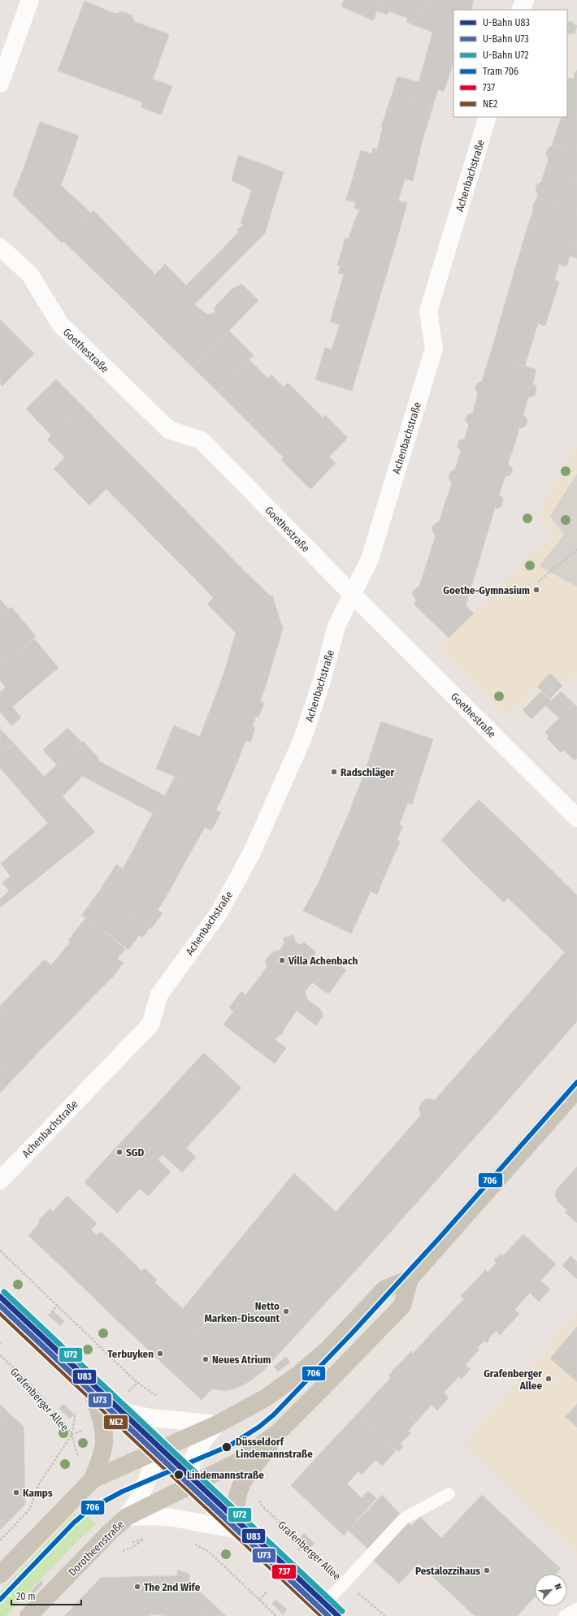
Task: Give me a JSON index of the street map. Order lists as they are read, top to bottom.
{
  "streets": {
    "main road": ["Dorotheenstraße"],
    "street": ["Achenbachstraße", "Goethestraße"],
    "path": ["Grafenberger Allee"]
  },
  "crossings": [
    ["Achenbachstraße", "Goethestraße"]
  ],
  "places": [
    "Goethe-Gymnasium",
    "Radschläger",
    "Villa Achenbach",
    "SGD",
    "Netto Marken-Discount",
    "Terbuyken",
    "Neues Atrium",
    "Grafenberger Allee",
    "Düsseldorf Lindemannstraße",
    "Lindemannstraße",
    "Kamps",
    "Pestalozzihaus",
    "The 2nd Wife"
  ],
  "lines": [
    "tram line 706",
    "metro line U72",
    "metro line U83",
    "transit line 737",
    "metro line U73",
    "transit line NE2"
  ],
  "legend": [
    "U-Bahn U83",
    "U-Bahn U73",
    "U-Bahn U72",
    "Tram 706",
    "737",
    "NE2"
  ],
  "scale_bar": "20 m",
  "north": "top right"
}
